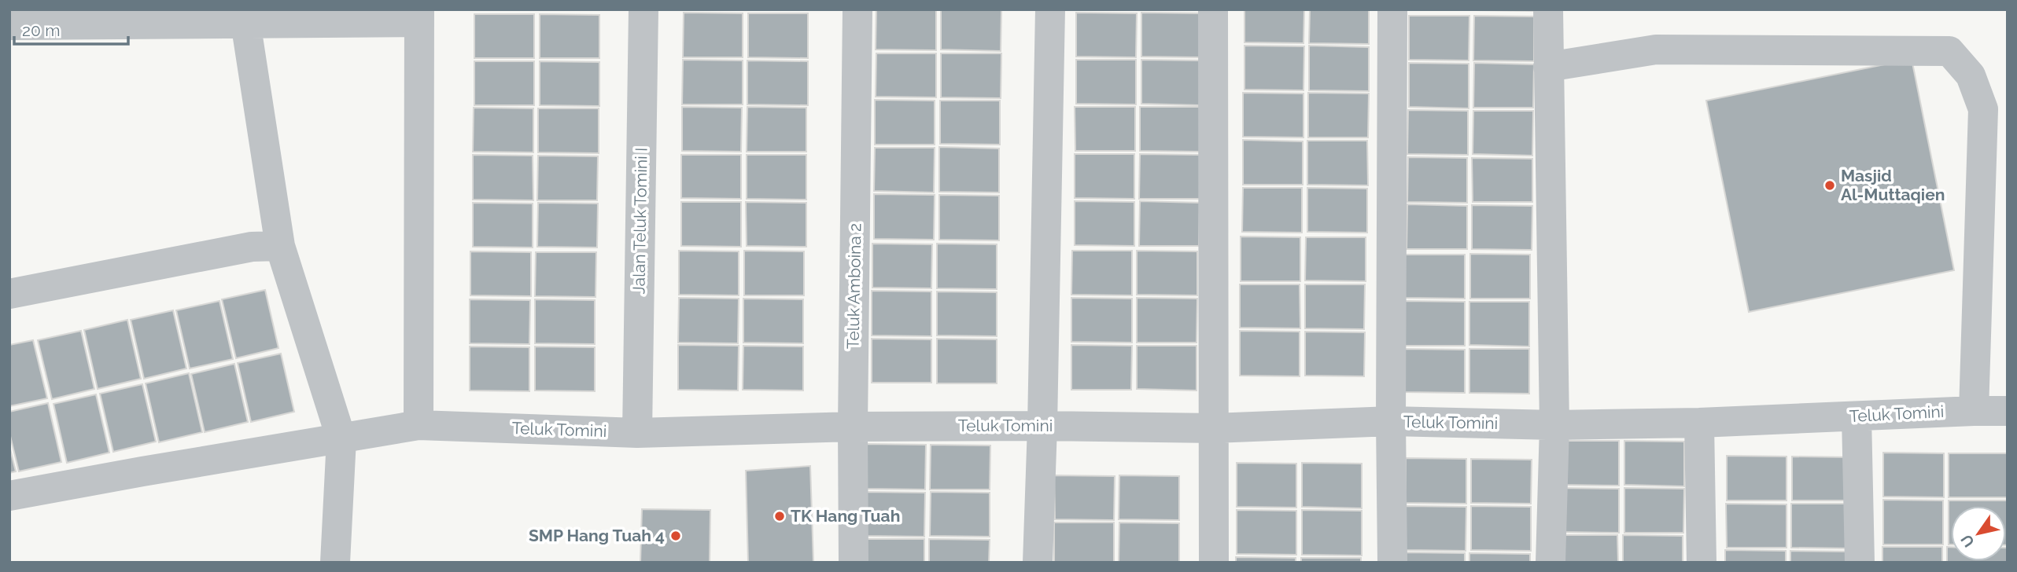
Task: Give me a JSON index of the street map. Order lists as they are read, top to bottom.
{
  "streets": {
    "street": ["Jalan Teluk Tomini I", "Teluk Amboina 2", "Teluk Tomini"]
  },
  "crossings": [
    ["Jalan Teluk Tomini I", "Teluk Tomini"],
    ["Teluk Amboina 2", "Teluk Tomini"]
  ],
  "places": ["Masjid Al-Muttaqien", "TK Hang Tuah", "SMP Hang Tuah 4"],
  "scale_bar": "20 m",
  "north": "bottom left"
}
